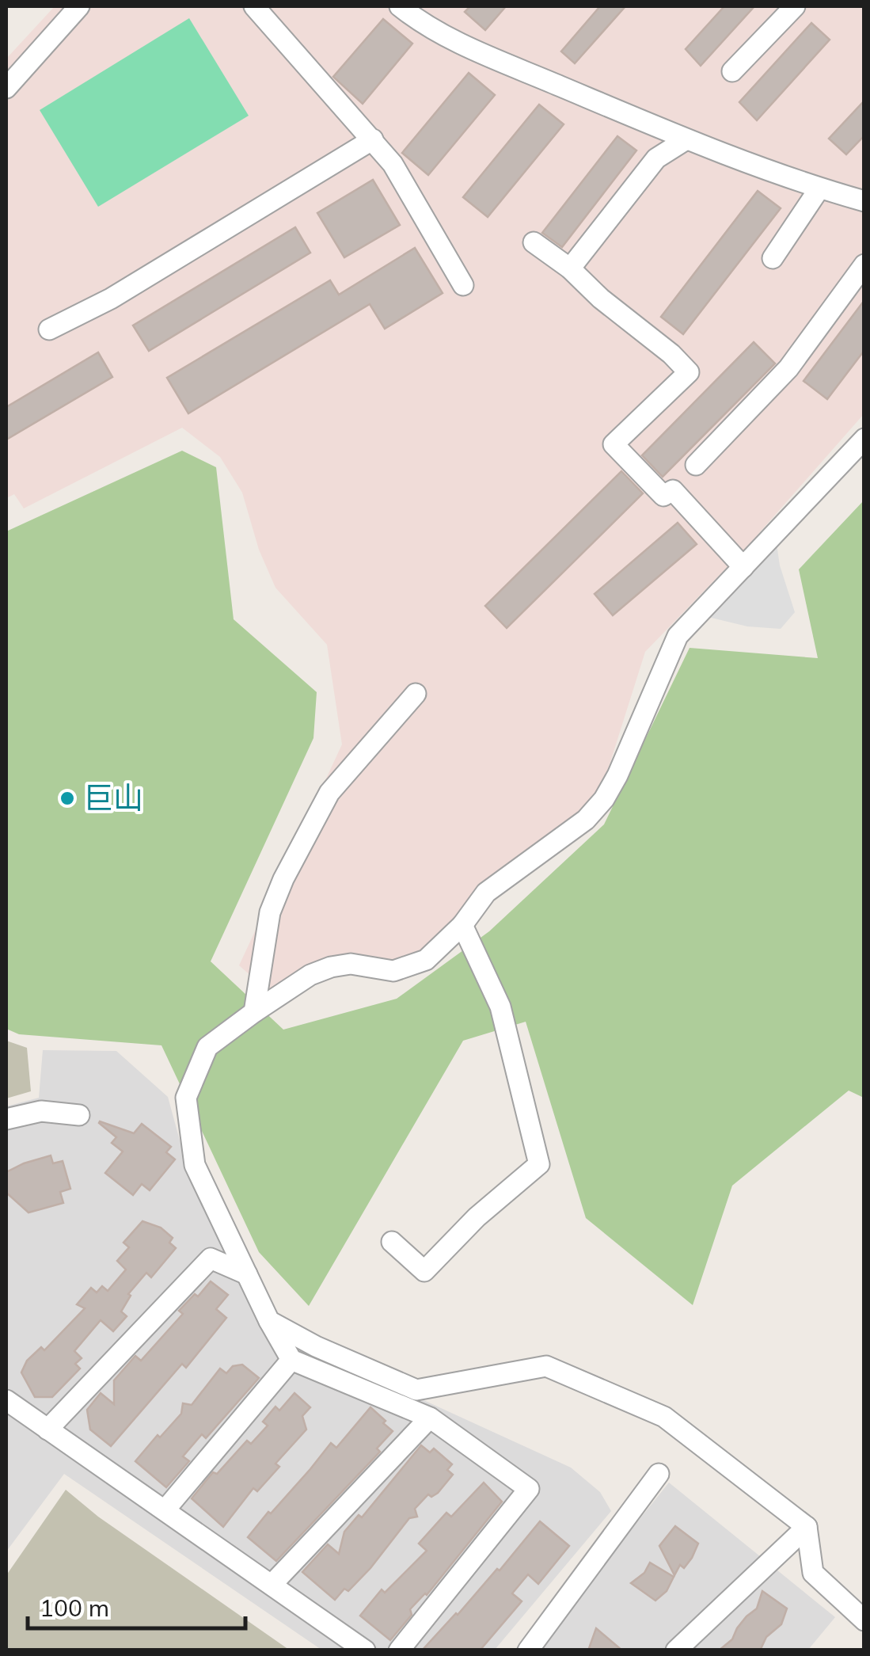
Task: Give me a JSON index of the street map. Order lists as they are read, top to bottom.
{
  "places": ["巨山"],
  "scale_bar": "100 m"
}
